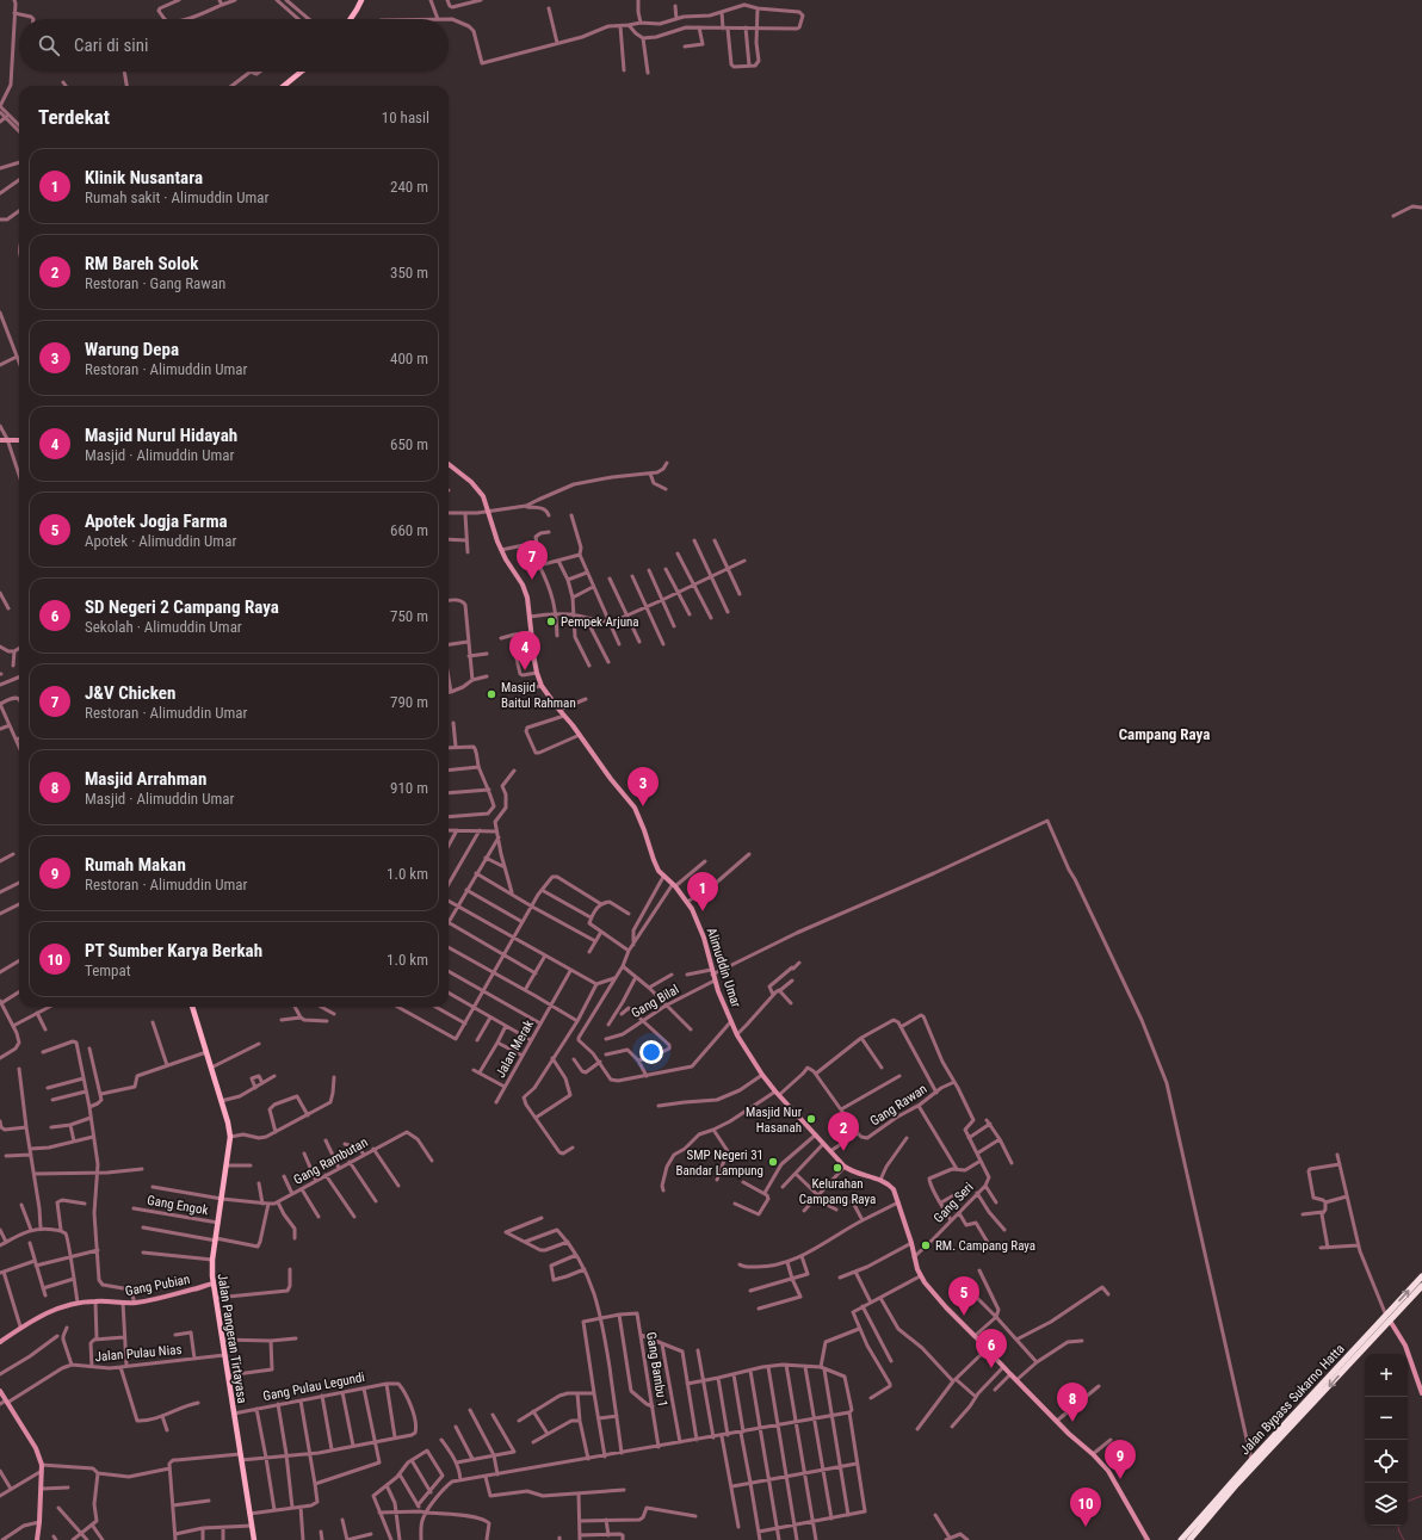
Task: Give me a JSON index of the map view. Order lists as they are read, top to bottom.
{
  "streets": {
    "highway": ["Jalan Bypass Sukarno Hatta"],
    "main road": ["Jalan Pangeran Tirtayasa"],
    "street": [
      "Alimuddin Umar",
      "Gang Bilal",
      "Jalan Merak",
      "Gang Rawan",
      "Gang Rambutan",
      "Gang Seri",
      "Gang Engok",
      "Gang Pubian",
      "Jalan Pulau Nias",
      "Gang Bambu 1",
      "Gang Pulau Legundi"
    ]
  },
  "crossings": [
    ["Alimuddin Umar", "Gang Bilal"],
    ["Alimuddin Umar", "Gang Rawan"],
    ["Alimuddin Umar", "Gang Seri"],
    ["Gang Rambutan", "Jalan Pangeran Tirtayasa"],
    ["Gang Engok", "Jalan Pangeran Tirtayasa"],
    ["Gang Pubian", "Jalan Pangeran Tirtayasa"],
    ["Jalan Pangeran Tirtayasa", "Jalan Pulau Nias"],
    ["Jalan Pangeran Tirtayasa", "Gang Pulau Legundi"]
  ],
  "districts": ["Campang Raya"],
  "places": [
    "Pempek Arjuna",
    "Masjid Baitul Rahman",
    "Masjid Nur Hasanah",
    "SMP Negeri 31 Bandar Lampung",
    "Kelurahan Campang Raya",
    "RM. Campang Raya"
  ],
  "page": {
    "search": "Cari di sini",
    "heading": ["Terdekat", "10 hasil"],
    "list": [
      {
        "mark": "1",
        "name": "Klinik Nusantara",
        "note": "Rumah sakit · Alimuddin Umar",
        "value": "240 m"
      },
      {
        "mark": "2",
        "name": "RM Bareh Solok",
        "note": "Restoran · Gang Rawan",
        "value": "350 m"
      },
      {
        "mark": "3",
        "name": "Warung Depa",
        "note": "Restoran · Alimuddin Umar",
        "value": "400 m"
      },
      {
        "mark": "4",
        "name": "Masjid Nurul Hidayah",
        "note": "Masjid · Alimuddin Umar",
        "value": "650 m"
      },
      {
        "mark": "5",
        "name": "Apotek Jogja Farma",
        "note": "Apotek · Alimuddin Umar",
        "value": "660 m"
      },
      {
        "mark": "6",
        "name": "SD Negeri 2 Campang Raya",
        "note": "Sekolah · Alimuddin Umar",
        "value": "750 m"
      },
      {
        "mark": "7",
        "name": "J&V Chicken",
        "note": "Restoran · Alimuddin Umar",
        "value": "790 m"
      },
      {
        "mark": "8",
        "name": "Masjid Arrahman",
        "note": "Masjid · Alimuddin Umar",
        "value": "910 m"
      },
      {
        "mark": "9",
        "name": "Rumah Makan",
        "note": "Restoran · Alimuddin Umar",
        "value": "1.0 km"
      },
      {
        "mark": "10",
        "name": "PT Sumber Karya Berkah",
        "note": "Tempat",
        "value": "1.0 km"
      }
    ],
    "pins": [
      "7",
      "4",
      "3",
      "1",
      "2",
      "5",
      "6",
      "8",
      "9",
      "10"
    ],
    "map_buttons": ["+", "−"]
  }
}
